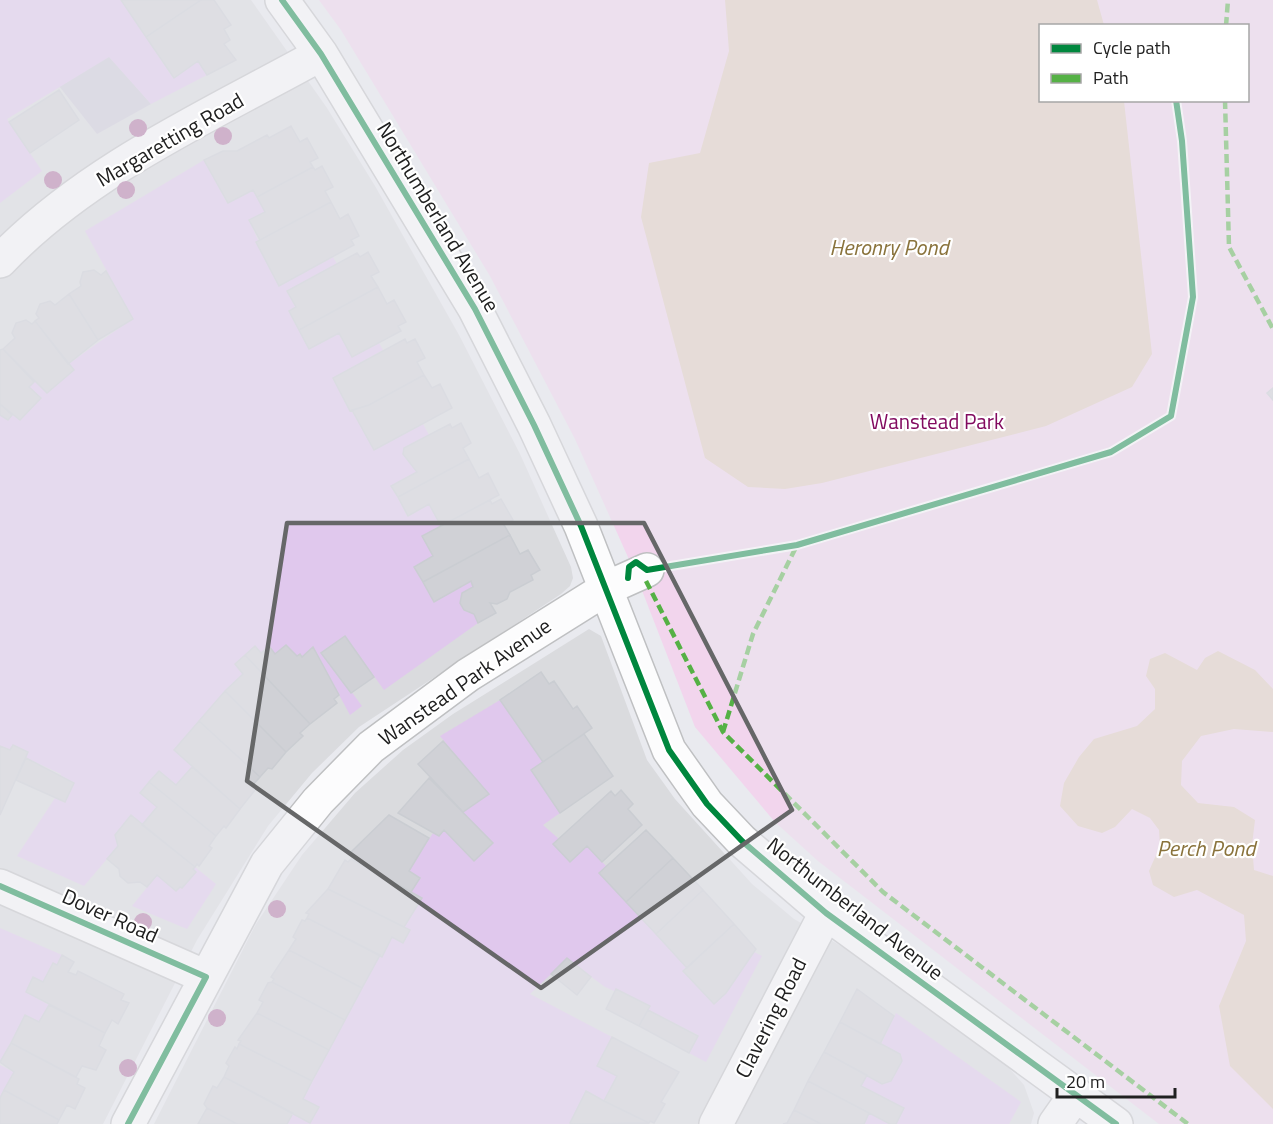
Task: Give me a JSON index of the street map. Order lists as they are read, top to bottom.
{
  "streets": {
    "street": [
      "Margaretting Road",
      "Northumberland Avenue",
      "Wanstead Park Avenue",
      "Dover Road",
      "Clavering Road"
    ]
  },
  "crossings": [
    ["Margaretting Road", "Northumberland Avenue"],
    ["Northumberland Avenue", "Wanstead Park Avenue"],
    ["Northumberland Avenue", "Clavering Road"],
    ["Wanstead Park Avenue", "Dover Road"]
  ],
  "water": ["Heronry Pond", "Perch Pond"],
  "parks": ["Wanstead Park"],
  "legend": ["Cycle path", "Path"],
  "scale_bar": "20 m"
}
